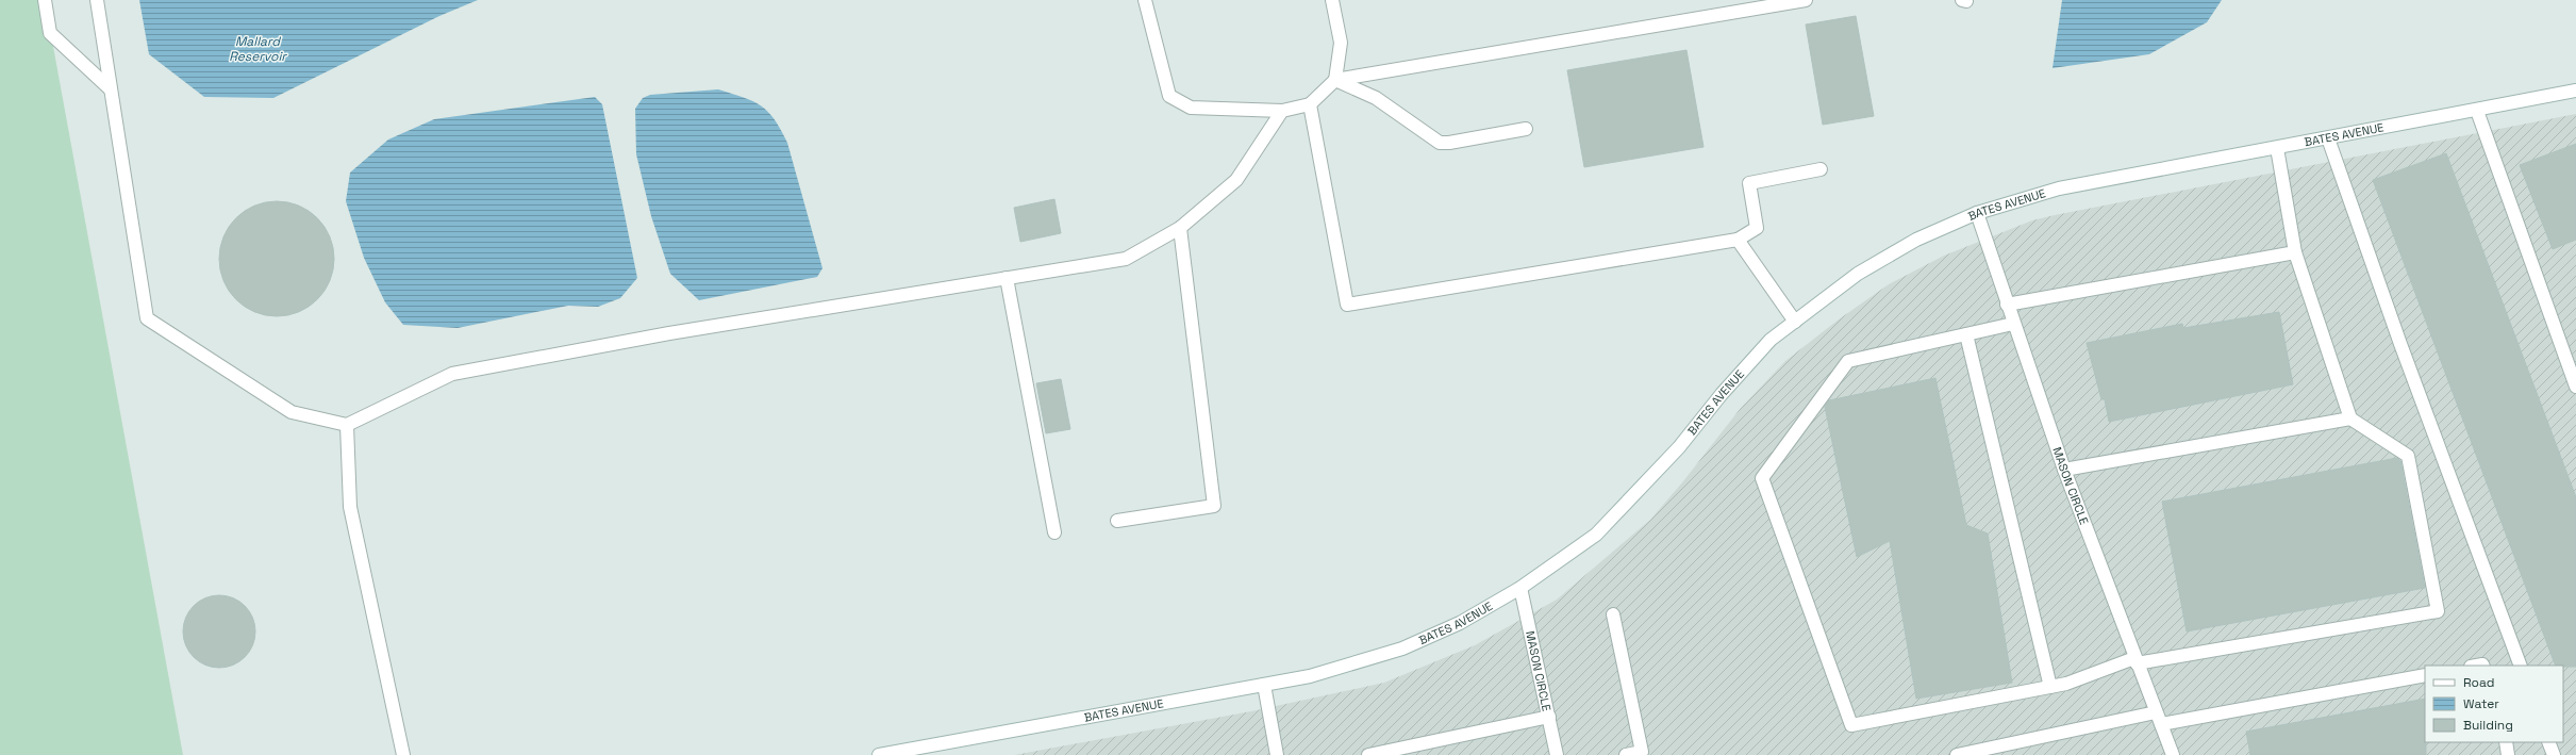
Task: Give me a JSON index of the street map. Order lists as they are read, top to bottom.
{
  "streets": {
    "street": ["BATES AVENUE", "MASON CIRCLE"]
  },
  "crossings": [
    ["BATES AVENUE", "MASON CIRCLE"]
  ],
  "water": ["Mallard Reservoir"],
  "legend": ["Road", "Water", "Building"]
}
